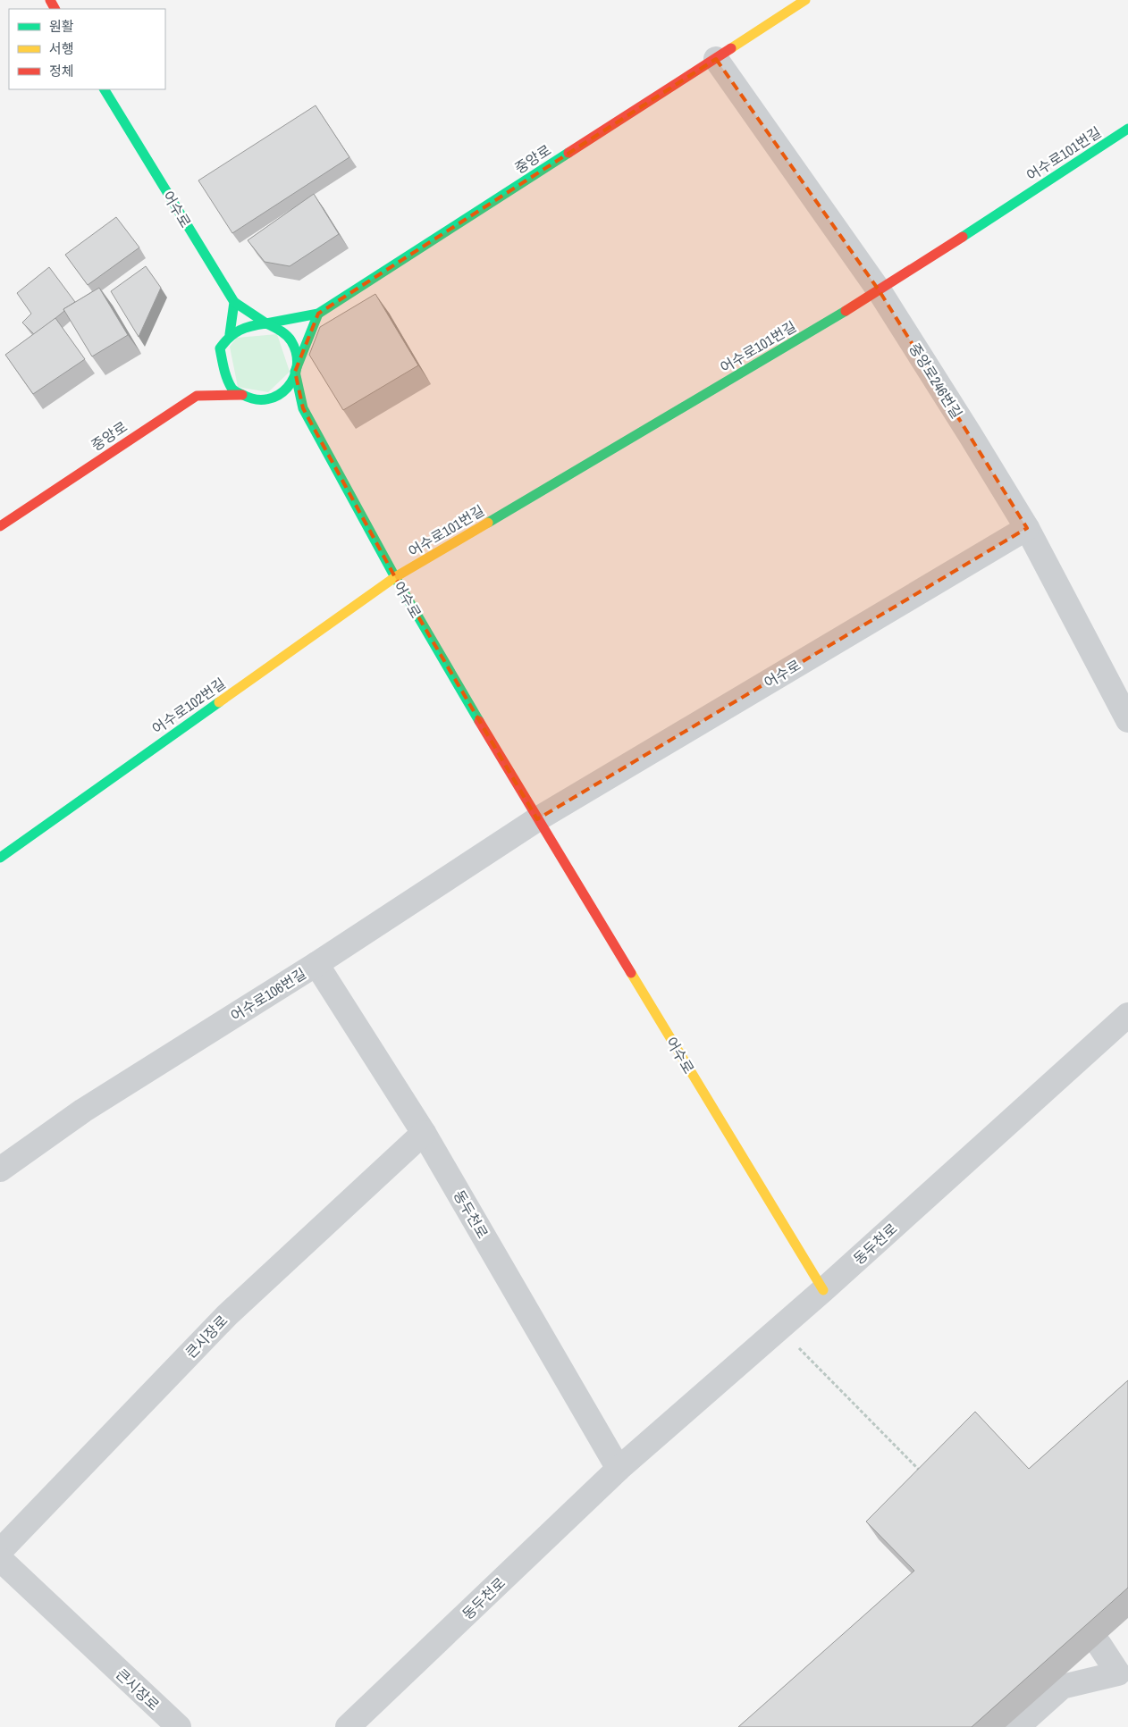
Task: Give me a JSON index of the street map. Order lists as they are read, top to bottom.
{
  "streets": {
    "street": [
      "어수로101번길",
      "중앙로",
      "어수로",
      "중앙로246번길",
      "어수로102번길",
      "어수로106번길",
      "동두천로",
      "큰시장로"
    ]
  },
  "crossings": [
    ["어수로101번길", "어수로"],
    ["어수로101번길", "중앙로246번길"],
    ["어수로101번길", "어수로102번길"],
    ["중앙로", "어수로"],
    ["중앙로", "중앙로246번길"],
    ["어수로", "중앙로246번길"],
    ["어수로", "어수로102번길"],
    ["어수로", "어수로106번길"],
    ["어수로", "동두천로"],
    ["어수로106번길", "동두천로"],
    ["동두천로", "큰시장로"]
  ],
  "legend": ["원활", "서행", "정체"]
}
